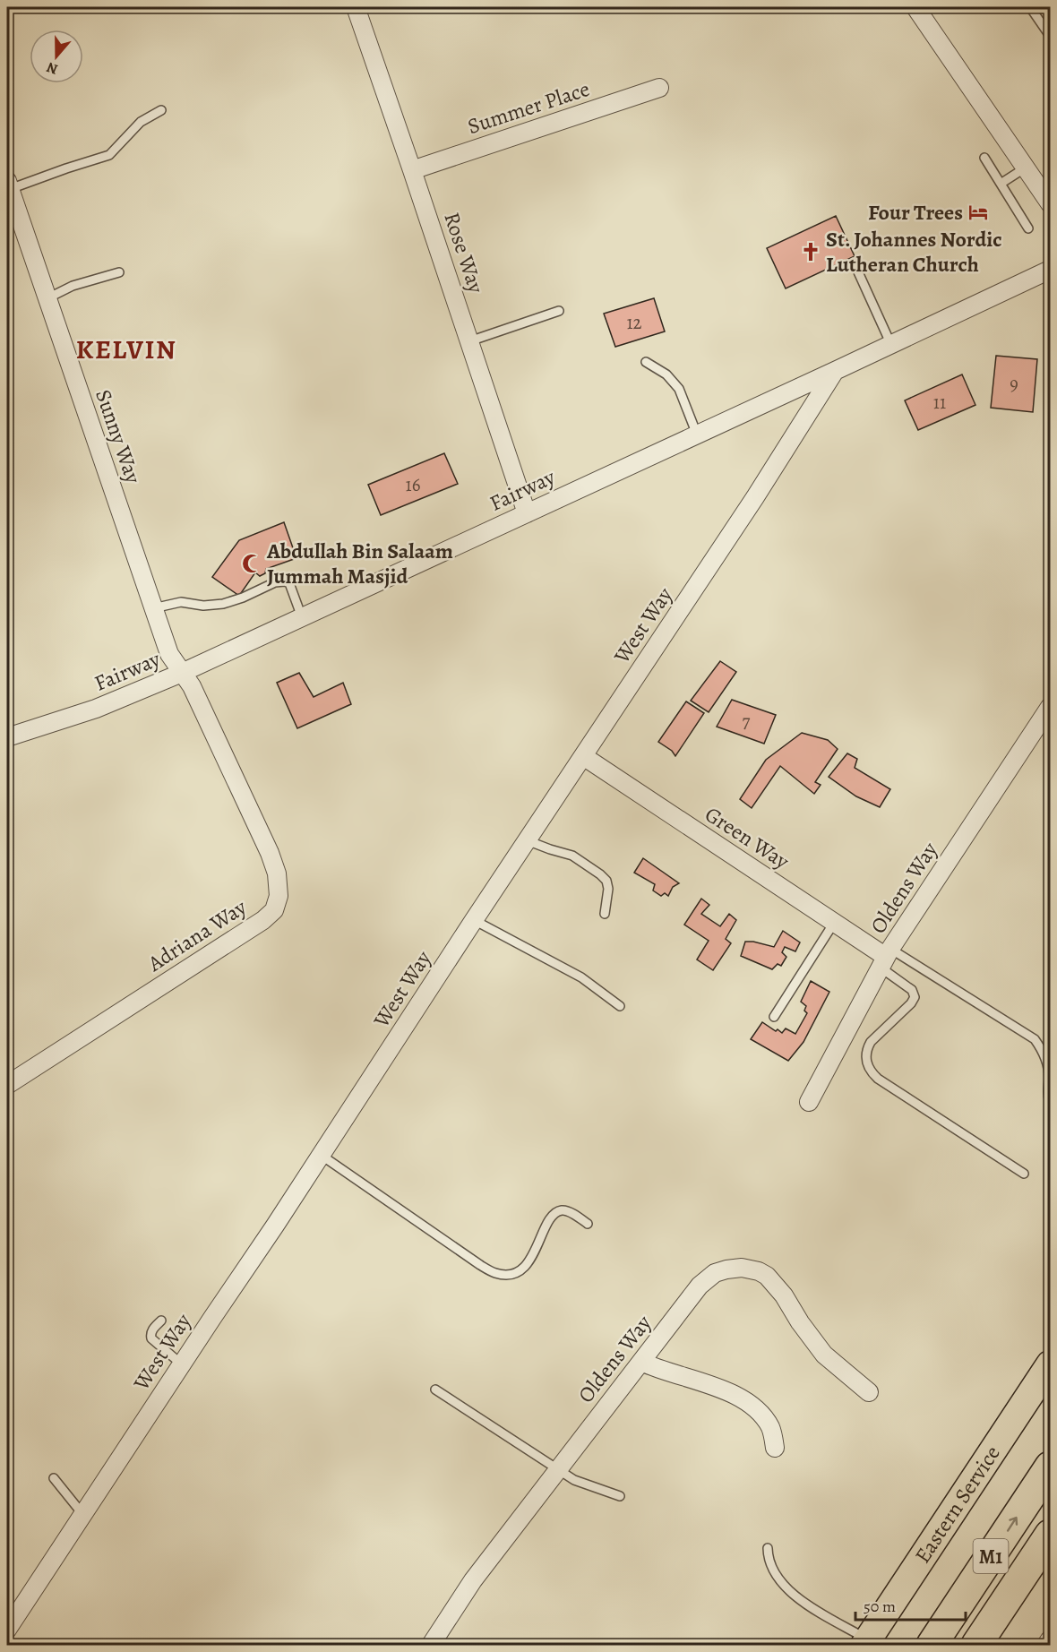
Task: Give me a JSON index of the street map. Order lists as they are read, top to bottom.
{
  "streets": {
    "highway": ["M1"],
    "main road": ["Eastern Service"],
    "street": [
      "Summer Place",
      "Rose Way",
      "Sunny Way",
      "Fairway",
      "West Way",
      "Green Way",
      "Oldens Way",
      "Adriana Way"
    ]
  },
  "crossings": [
    ["Summer Place", "Rose Way"],
    ["Rose Way", "Fairway"],
    ["Sunny Way", "Fairway"],
    ["Sunny Way", "Adriana Way"],
    ["Fairway", "West Way"],
    ["Fairway", "Adriana Way"],
    ["West Way", "Green Way"],
    ["Green Way", "Oldens Way"]
  ],
  "districts": ["KELVIN"],
  "places": {
    "hotel": ["Four Trees"],
    "church": ["St. Johannes Nordic Lutheran Church"],
    "mosque": ["Abdullah Bin Salaam Jummah Masjid"]
  },
  "house_numbers": [
    "12",
    "9",
    "11",
    "16",
    "7"
  ],
  "scale_bar": "50 m",
  "north": "bottom"
}
